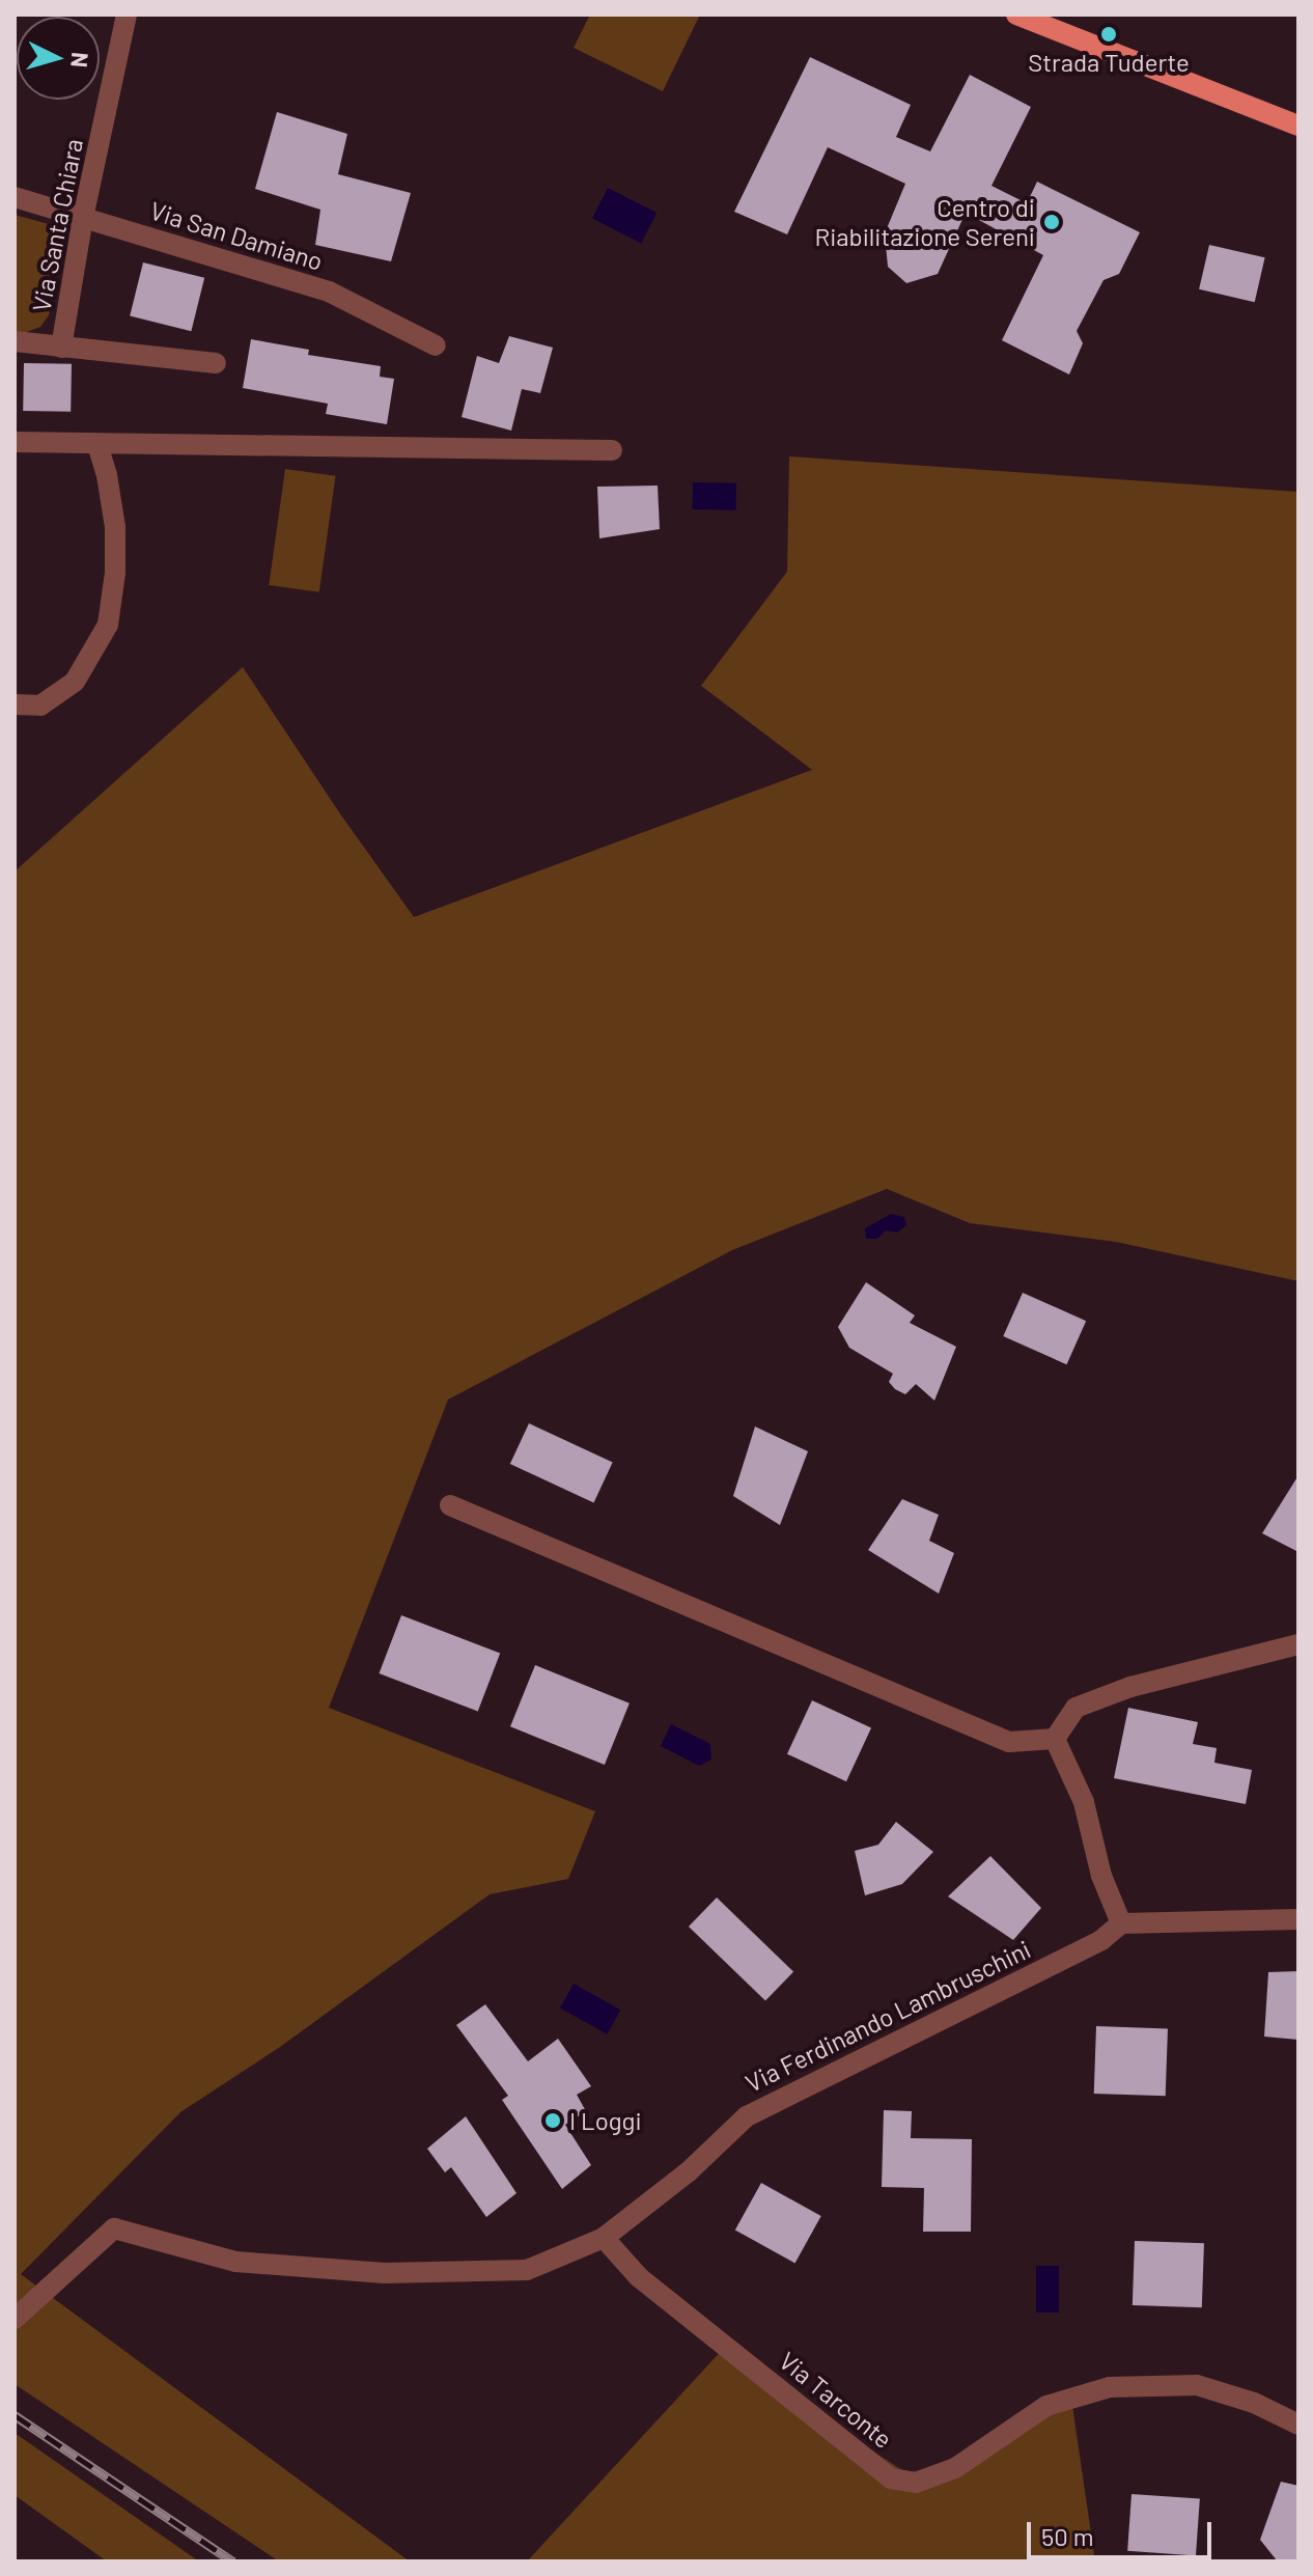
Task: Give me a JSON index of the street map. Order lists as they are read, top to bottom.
{
  "streets": {
    "street": [
      "Via Santa Chiara",
      "Via San Damiano",
      "Via Ferdinando Lambruschini",
      "Via Tarconte"
    ]
  },
  "crossings": [
    ["Via Santa Chiara", "Via San Damiano"],
    ["Via Ferdinando Lambruschini", "Via Tarconte"]
  ],
  "places": ["Strada Tuderte", "Centro di Riabilitazione Sereni", "I Loggi"],
  "scale_bar": "50 m",
  "north": "right"
}
